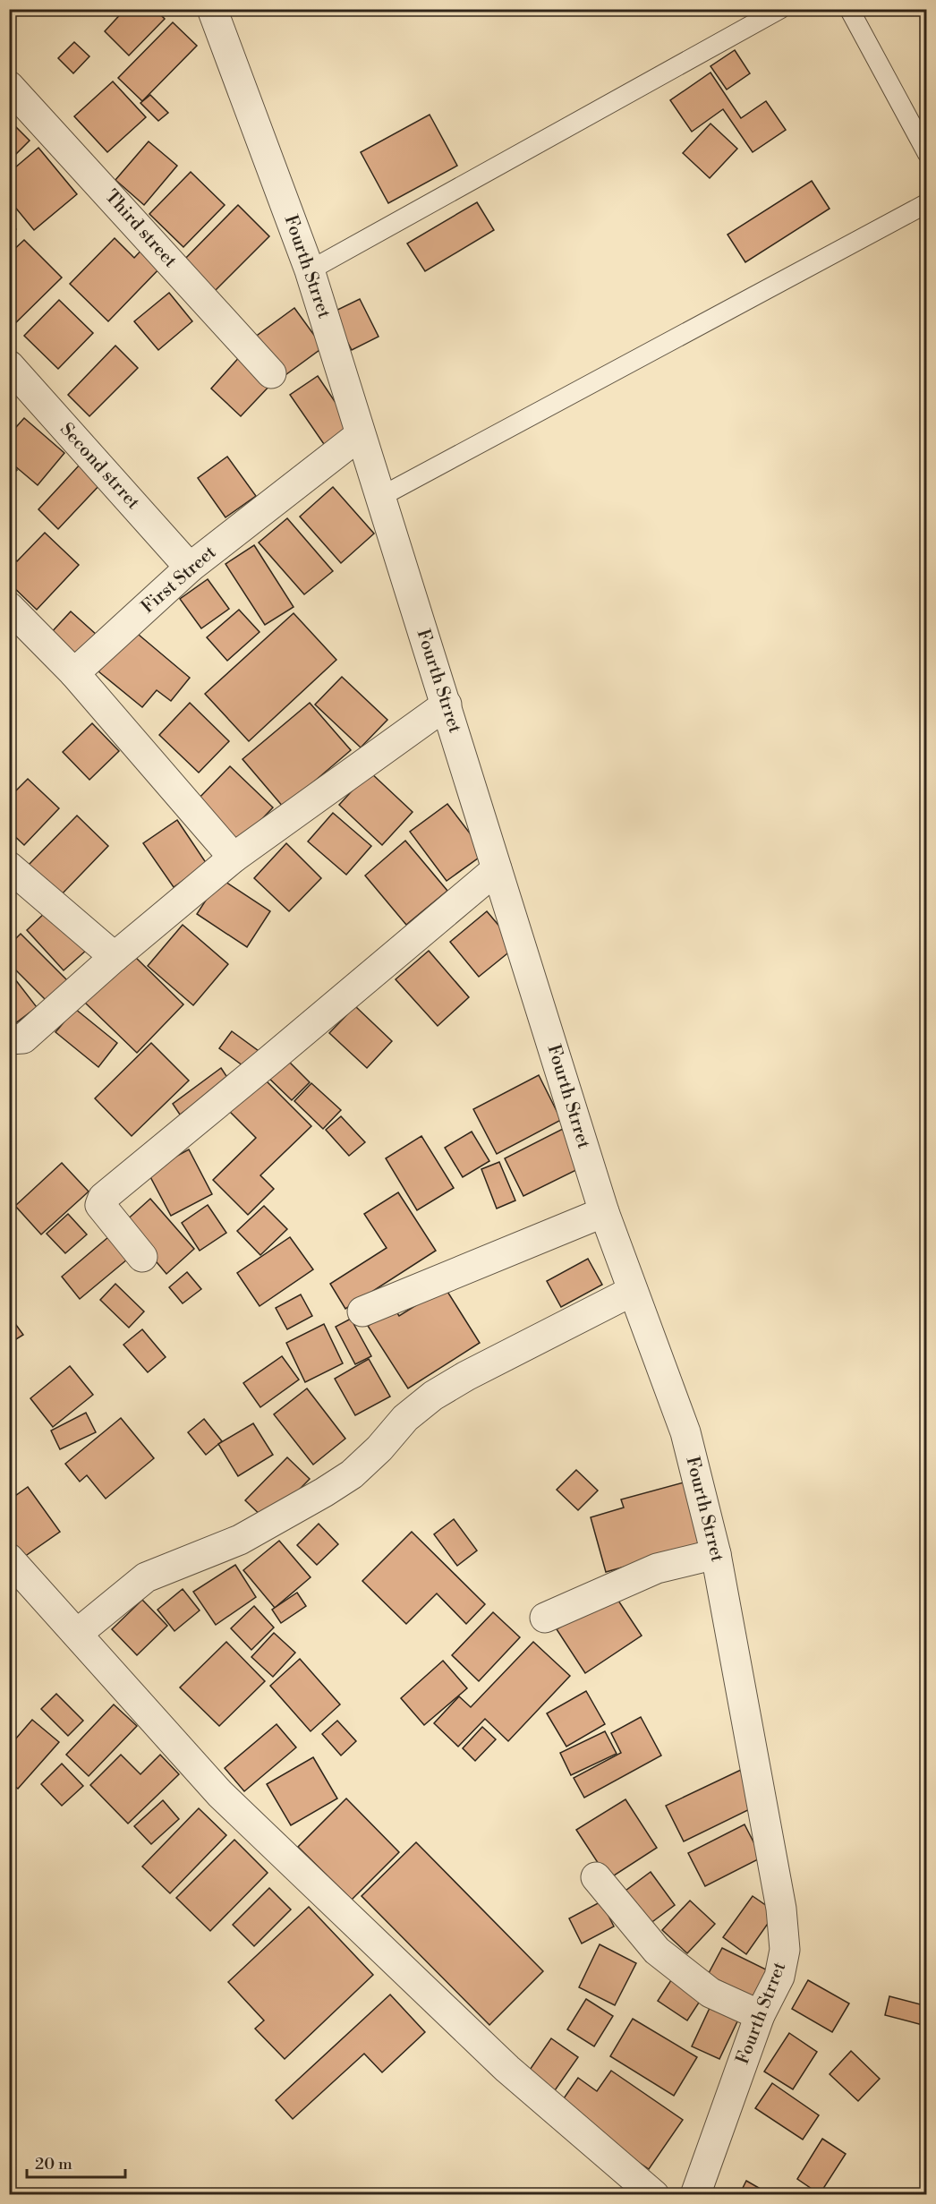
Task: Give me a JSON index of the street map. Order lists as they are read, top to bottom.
{
  "streets": {
    "street": [
      "Third street",
      "Fourth Strret",
      "Second strret",
      "First Street"
    ]
  },
  "crossings": [
    ["Fourth Strret", "First Street"],
    ["Second strret", "First Street"]
  ],
  "scale_bar": "20 m"
}
